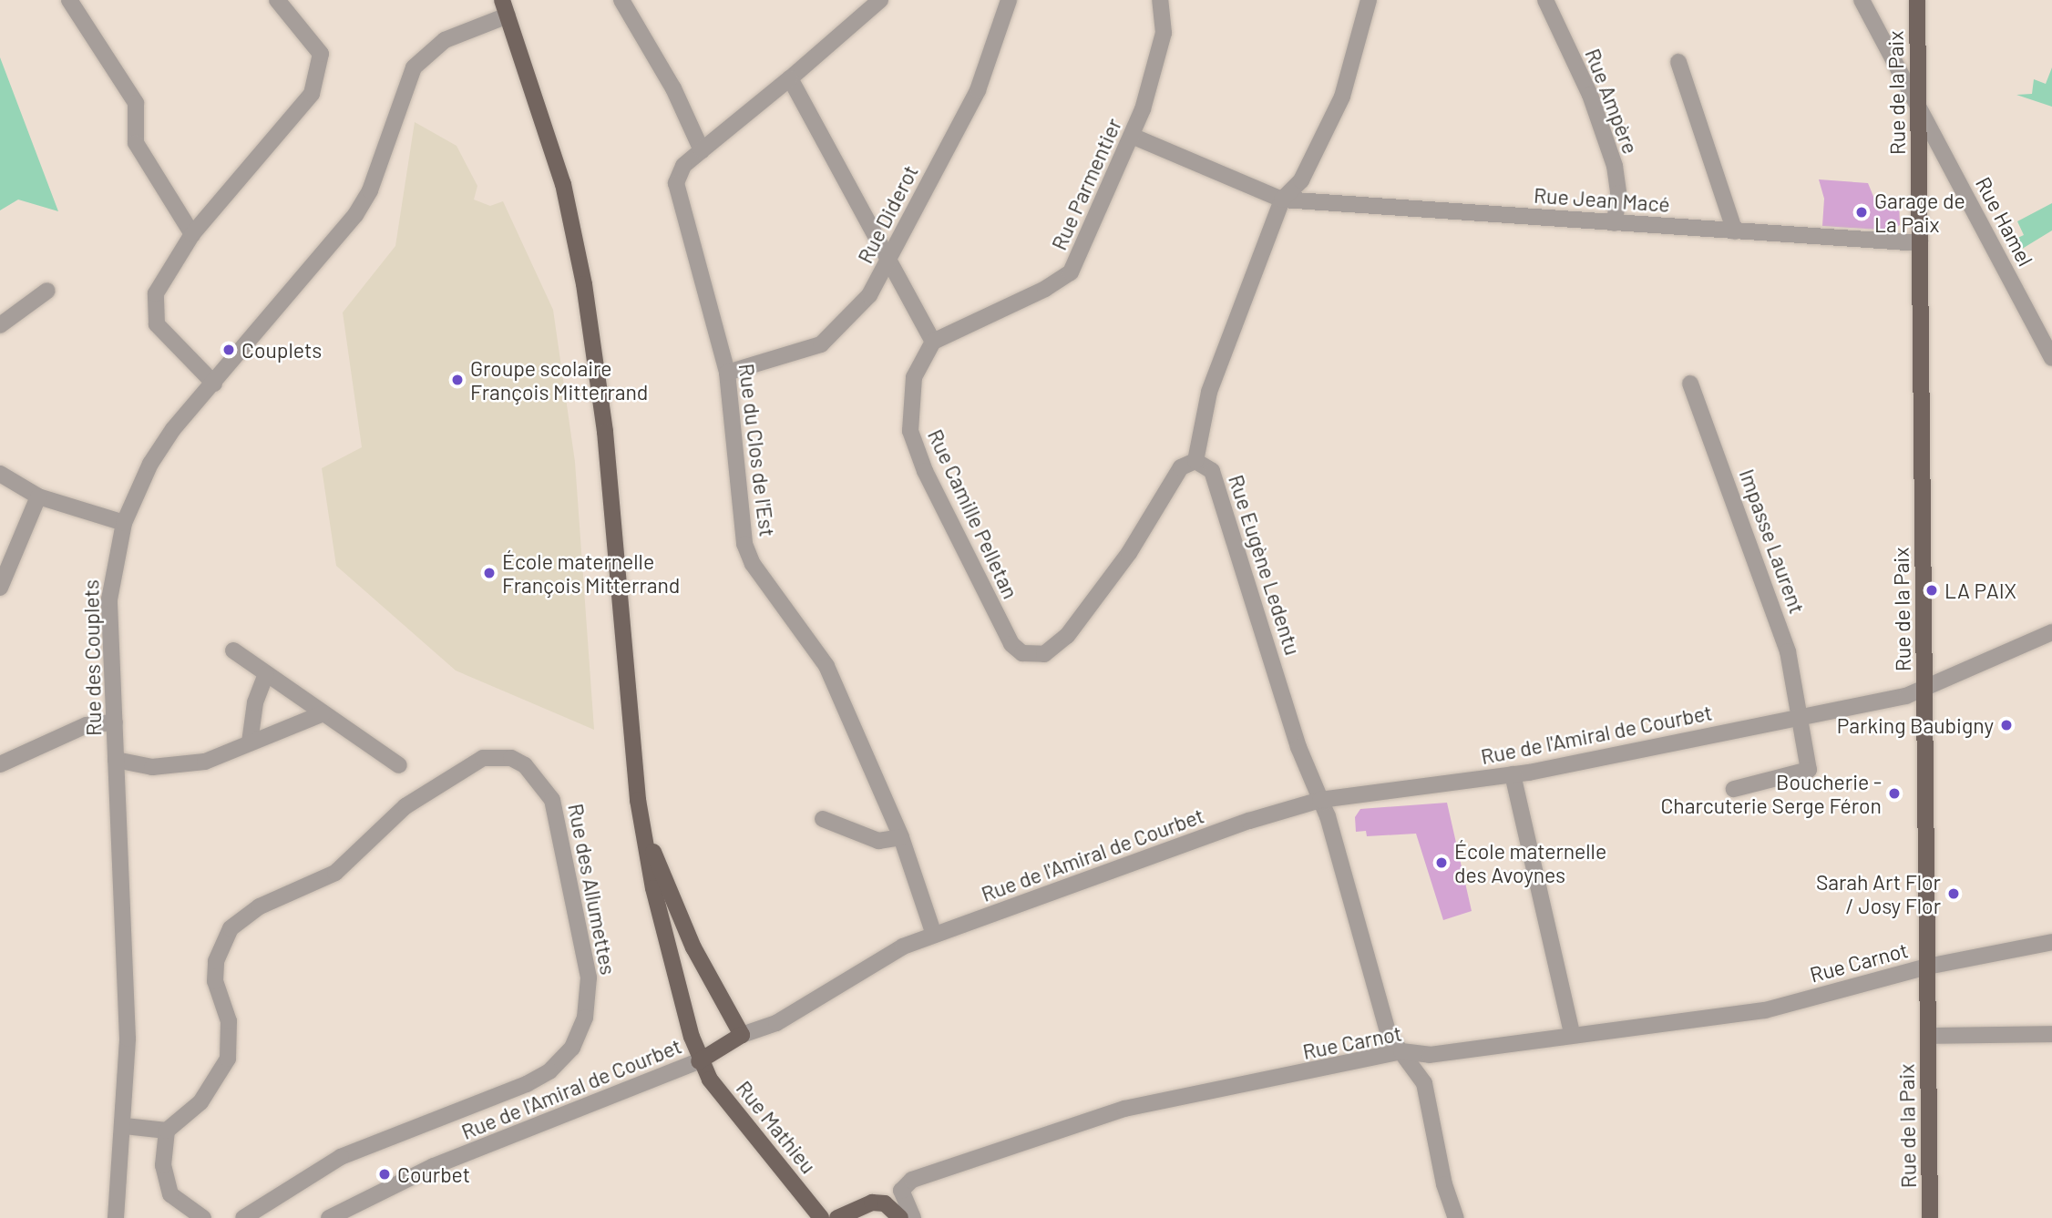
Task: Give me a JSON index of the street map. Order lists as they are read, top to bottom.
{
  "streets": {
    "main road": ["Rue de la Paix", "Rue de l'Amiral de Courbet", "Rue Mathieu"],
    "street": [
      "Rue Ampère",
      "Rue Parmentier",
      "Rue Jean Macé",
      "Rue Diderot",
      "Rue Hamel",
      "Rue du Clos de l'Est",
      "Rue Camille Pelletan",
      "Impasse Laurent",
      "Rue Eugène Ledentu",
      "Rue des Couplets",
      "Rue des Allumettes",
      "Rue Carnot"
    ]
  },
  "crossings": [
    ["Rue de la Paix", "Rue Jean Macé"],
    ["Rue de la Paix", "Rue Hamel"],
    ["Rue de la Paix", "Rue de l'Amiral de Courbet"],
    ["Rue de la Paix", "Rue Carnot"],
    ["Rue Ampère", "Rue Jean Macé"],
    ["Rue Parmentier", "Rue Jean Macé"],
    ["Rue Parmentier", "Rue Camille Pelletan"],
    ["Rue Diderot", "Rue du Clos de l'Est"],
    ["Rue du Clos de l'Est", "Rue de l'Amiral de Courbet"],
    ["Rue Camille Pelletan", "Rue Eugène Ledentu"],
    ["Impasse Laurent", "Rue de l'Amiral de Courbet"],
    ["Rue Eugène Ledentu", "Rue de l'Amiral de Courbet"],
    ["Rue Eugène Ledentu", "Rue Carnot"],
    ["Rue de l'Amiral de Courbet", "Rue Mathieu"]
  ],
  "places": [
    "Garage de La Paix",
    "Couplets",
    "Groupe scolaire François Mitterrand",
    "École maternelle François Mitterrand",
    "LA PAIX",
    "Parking Baubigny",
    "Boucherie - Charcuterie Serge Féron",
    "École maternelle des Avoynes",
    "Sarah Art Flor / Josy Flor",
    "Courbet"
  ]
}
